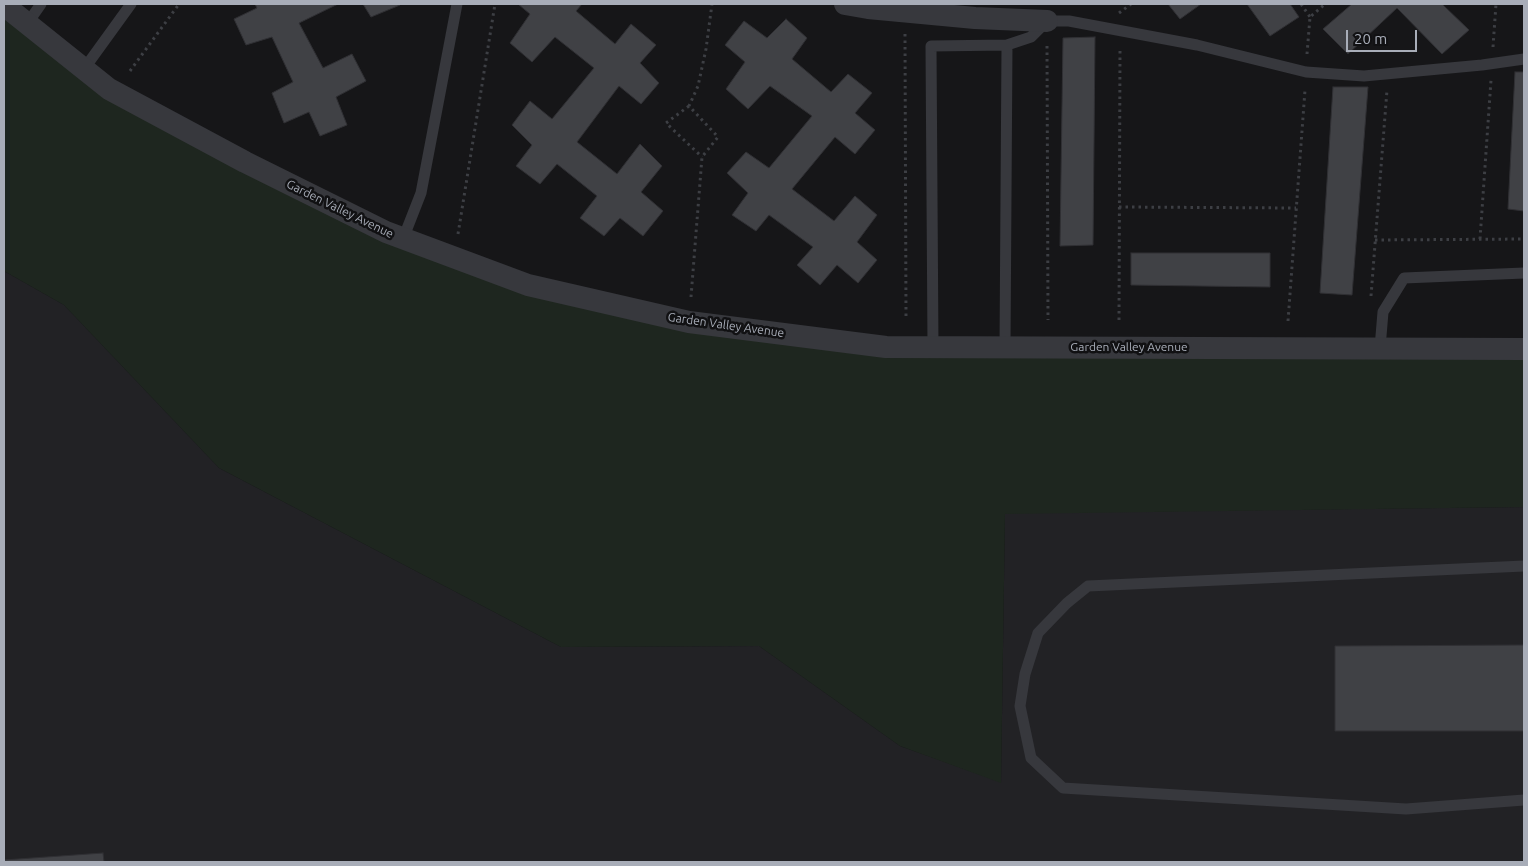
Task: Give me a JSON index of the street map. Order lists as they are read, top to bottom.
{
  "streets": {
    "street": ["Garden Valley Avenue"]
  },
  "scale_bar": "20 m"
}
